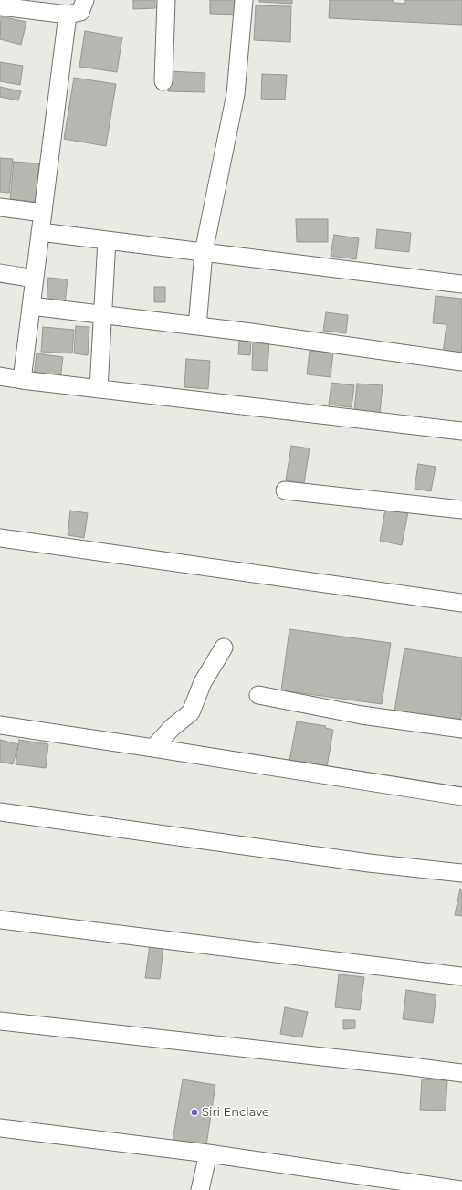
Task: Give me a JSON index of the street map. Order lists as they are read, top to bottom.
{
  "places": ["Siri Enclave"]
}
